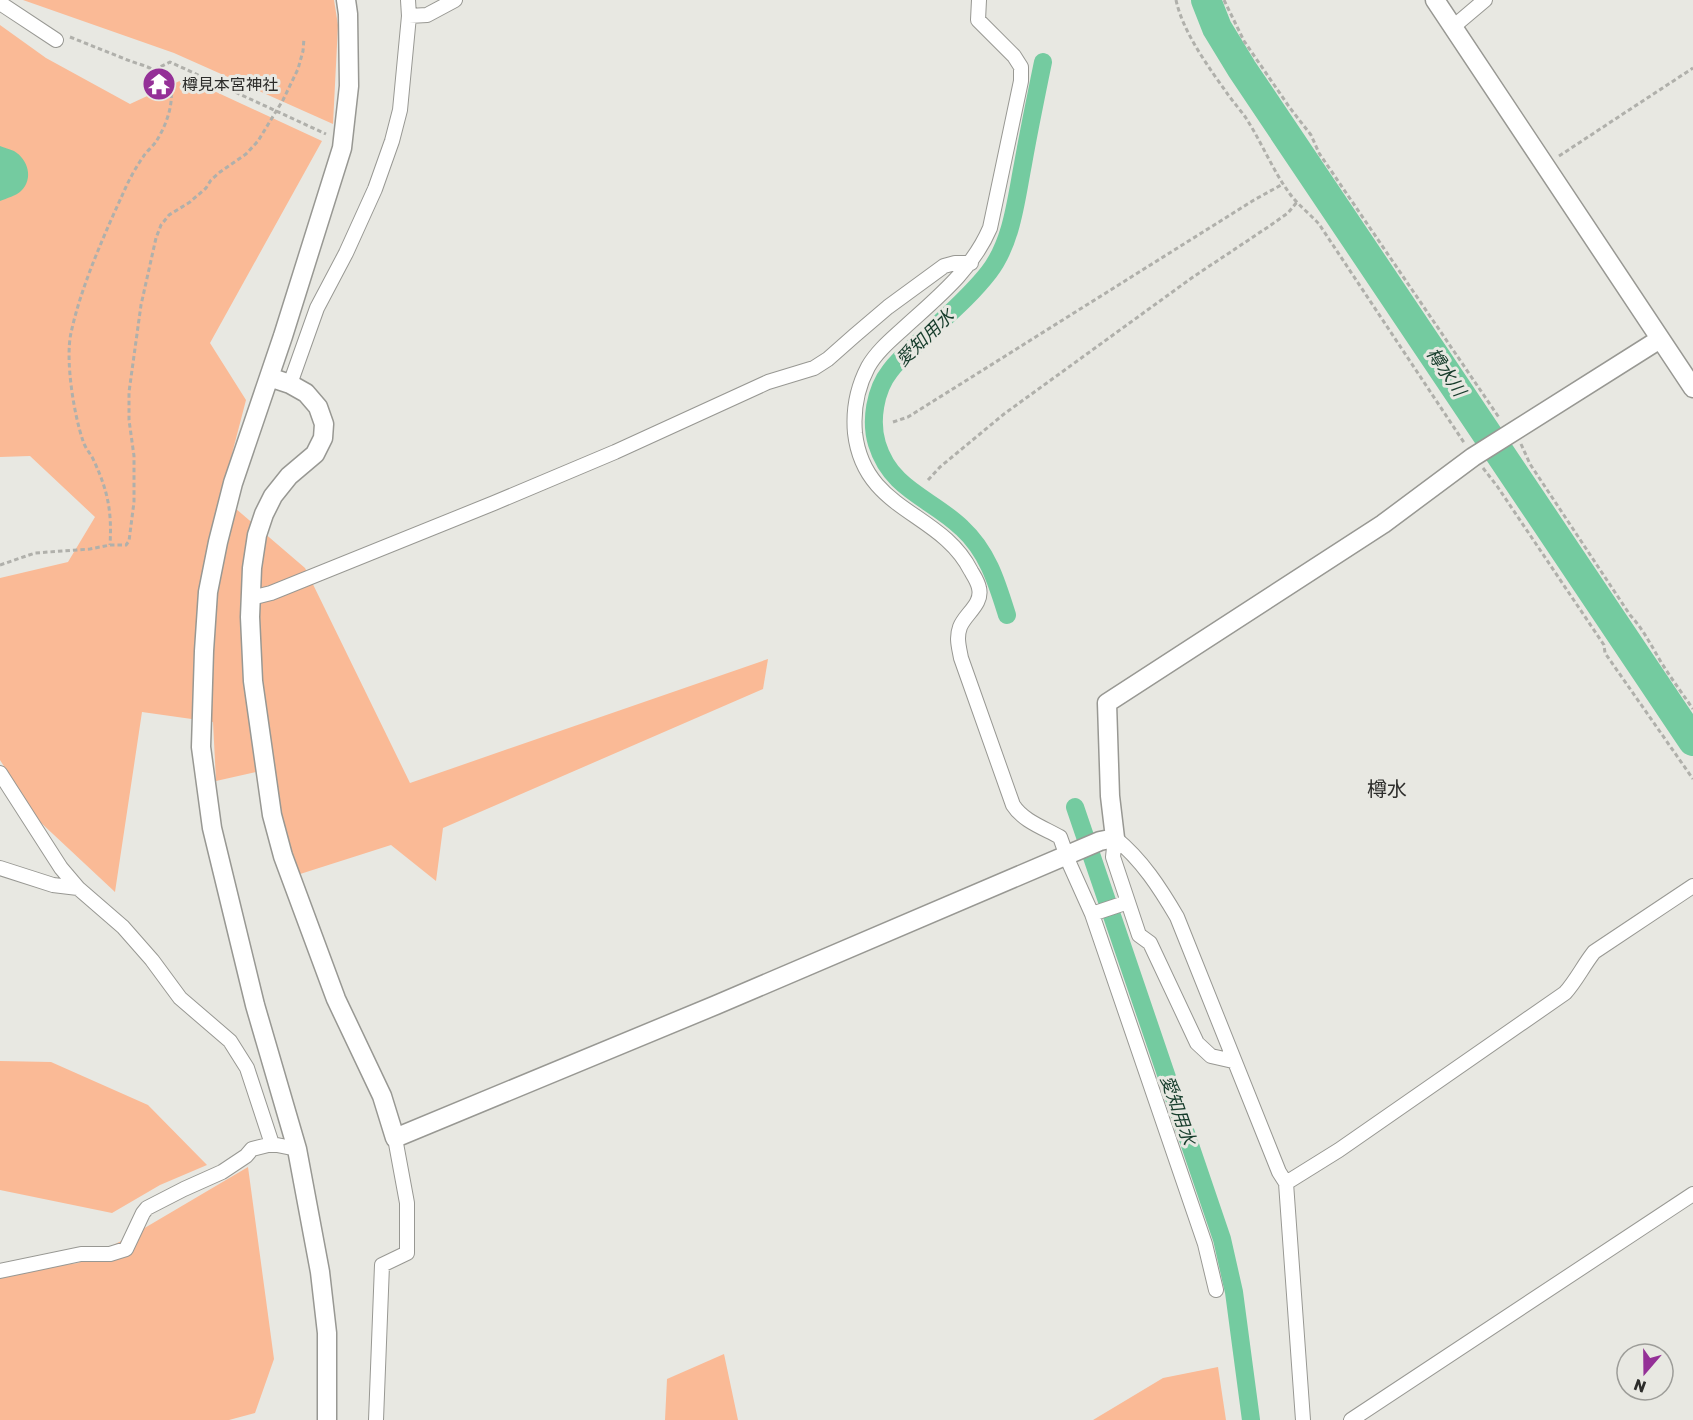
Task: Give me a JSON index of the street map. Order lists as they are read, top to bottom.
{
  "districts": ["樽水"],
  "water": ["愛知用水", "樽水川"],
  "places": {
    "temple": ["樽見本宮神社"]
  },
  "north": "bottom"
}
